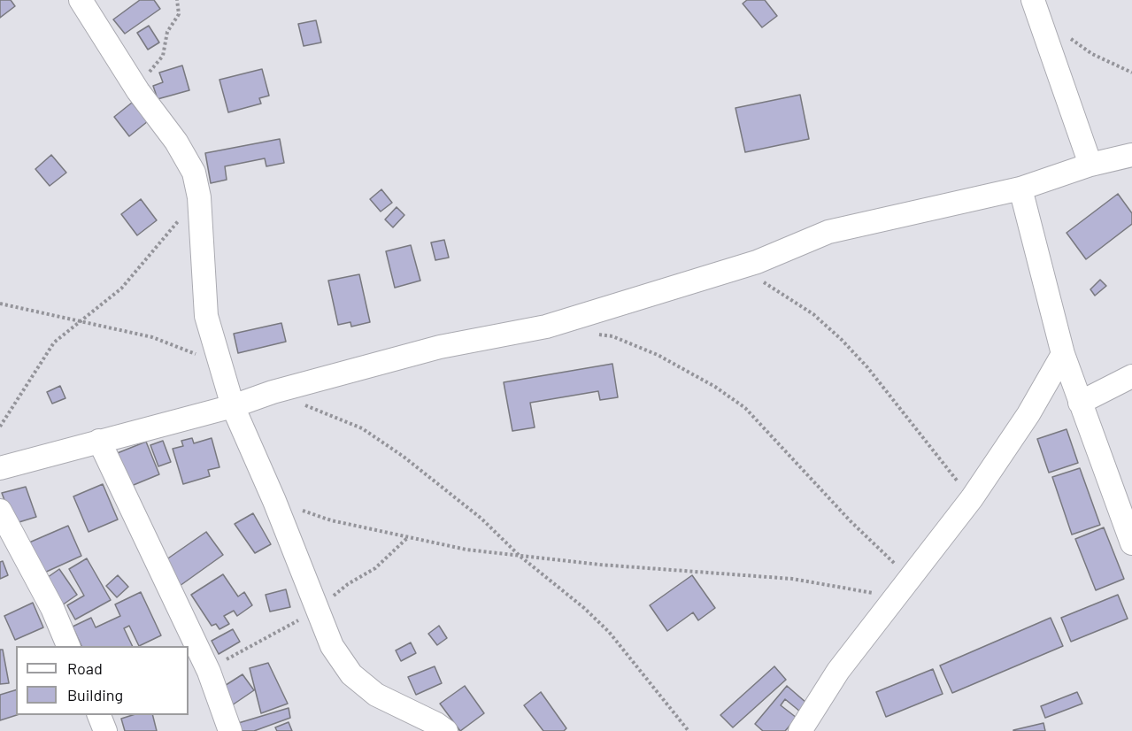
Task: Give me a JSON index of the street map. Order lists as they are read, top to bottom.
{
  "legend": ["Road", "Building"]
}
